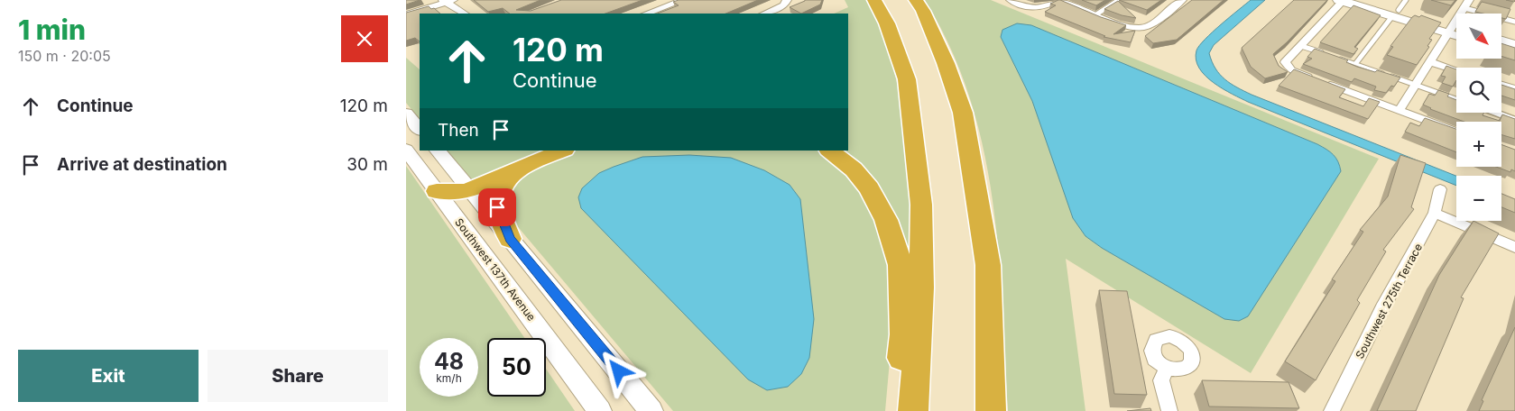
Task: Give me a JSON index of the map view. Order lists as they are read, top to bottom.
{
  "streets": {
    "main road": ["Southwest 137th Avenue"],
    "street": ["Southwest 275th Terrace"]
  },
  "north": "bottom right",
  "page": {
    "heading": ["1 min", "150 m · 20:05"],
    "map_buttons": ["+", "−"],
    "turn": ["120 m", "Continue"],
    "list": [
      {
        "name": "Continue",
        "value": "120 m"
      },
      {
        "name": "Arrive at destination",
        "value": "30 m"
      }
    ],
    "then": "Then",
    "speed": "48 km/h",
    "limit": "50",
    "buttons": ["Exit", "Share"]
  }
}
